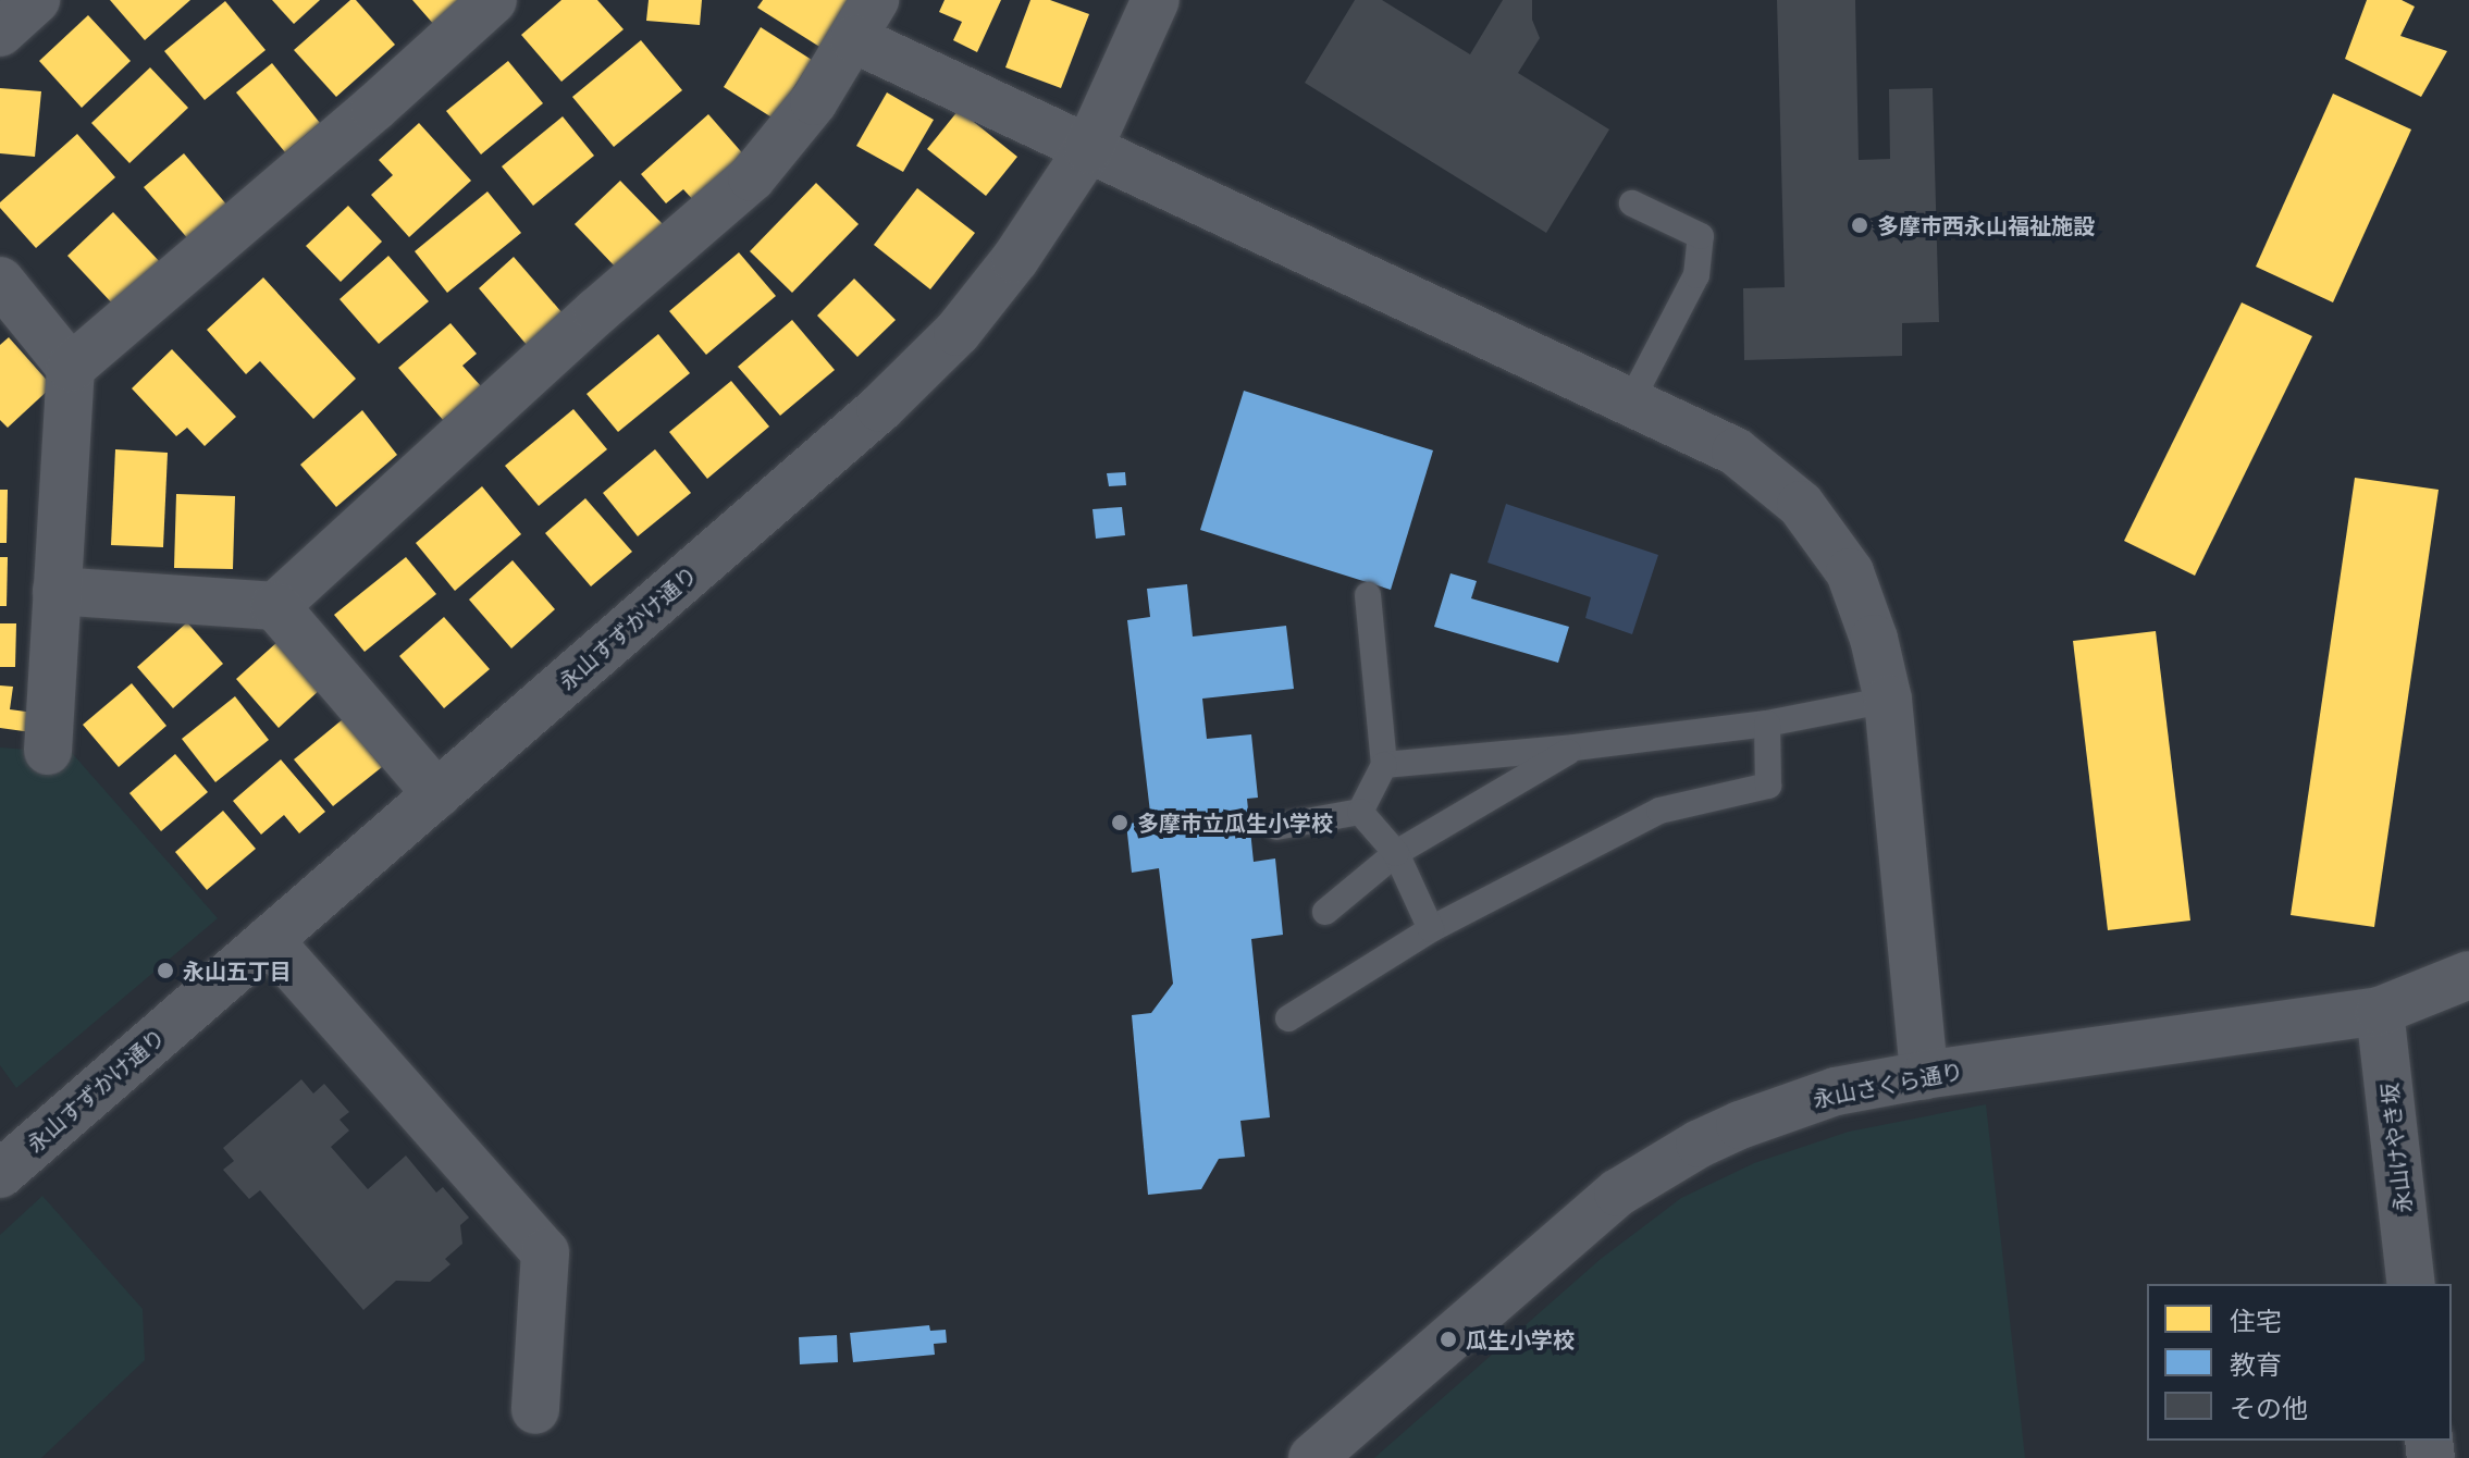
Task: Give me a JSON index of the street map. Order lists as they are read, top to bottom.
{
  "streets": {
    "street": ["永山すずかけ通り", "永山さくら通り", "永山けやき坂"]
  },
  "crossings": [
    ["永山さくら通り", "永山けやき坂"]
  ],
  "places": [
    "多摩市西永山福祉施設",
    "多摩市立瓜生小学校",
    "永山五丁目",
    "瓜生小学校"
  ],
  "legend": ["住宅", "教育", "その他"]
}
